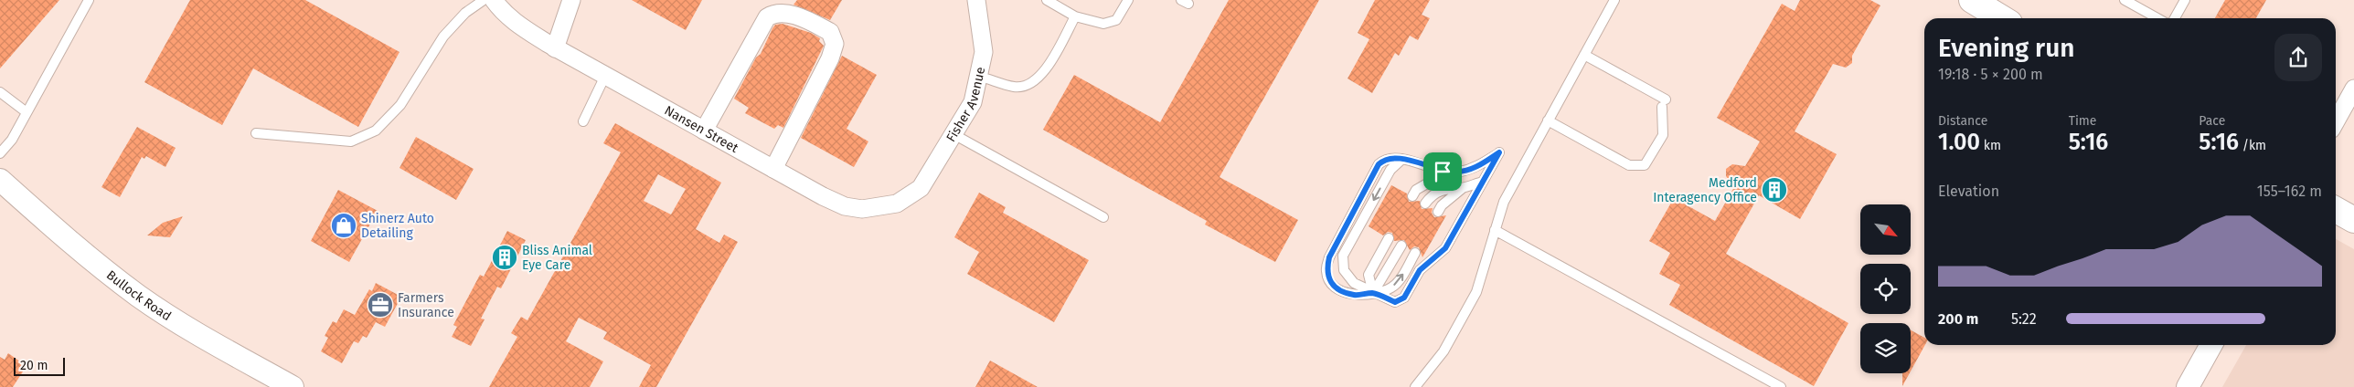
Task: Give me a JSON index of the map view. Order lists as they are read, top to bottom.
{
  "streets": {
    "street": ["Fisher Avenue", "Nansen Street", "Bullock Road"]
  },
  "crossings": [
    ["Fisher Avenue", "Nansen Street"]
  ],
  "places": {
    "building": ["Medford Interagency Office", "Bliss Animal Eye Care"],
    "shop": ["Shinerz Auto Detailing"],
    "office": ["Farmers Insurance"]
  },
  "scale_bar": "20 m",
  "north": "bottom right",
  "page": {
    "heading": ["Evening run", "19:18 · 5 × 200 m"],
    "stats": [
      ["Distance", "1.00 km"],
      ["Time", "5:16"],
      ["Pace", "5:16 /km"]
    ],
    "chart": ["Elevation", "155–162 m"],
    "list": [
      {
        "name": "200 m",
        "note": "5:22"
      }
    ],
    "scale": "20 m"
  }
}
